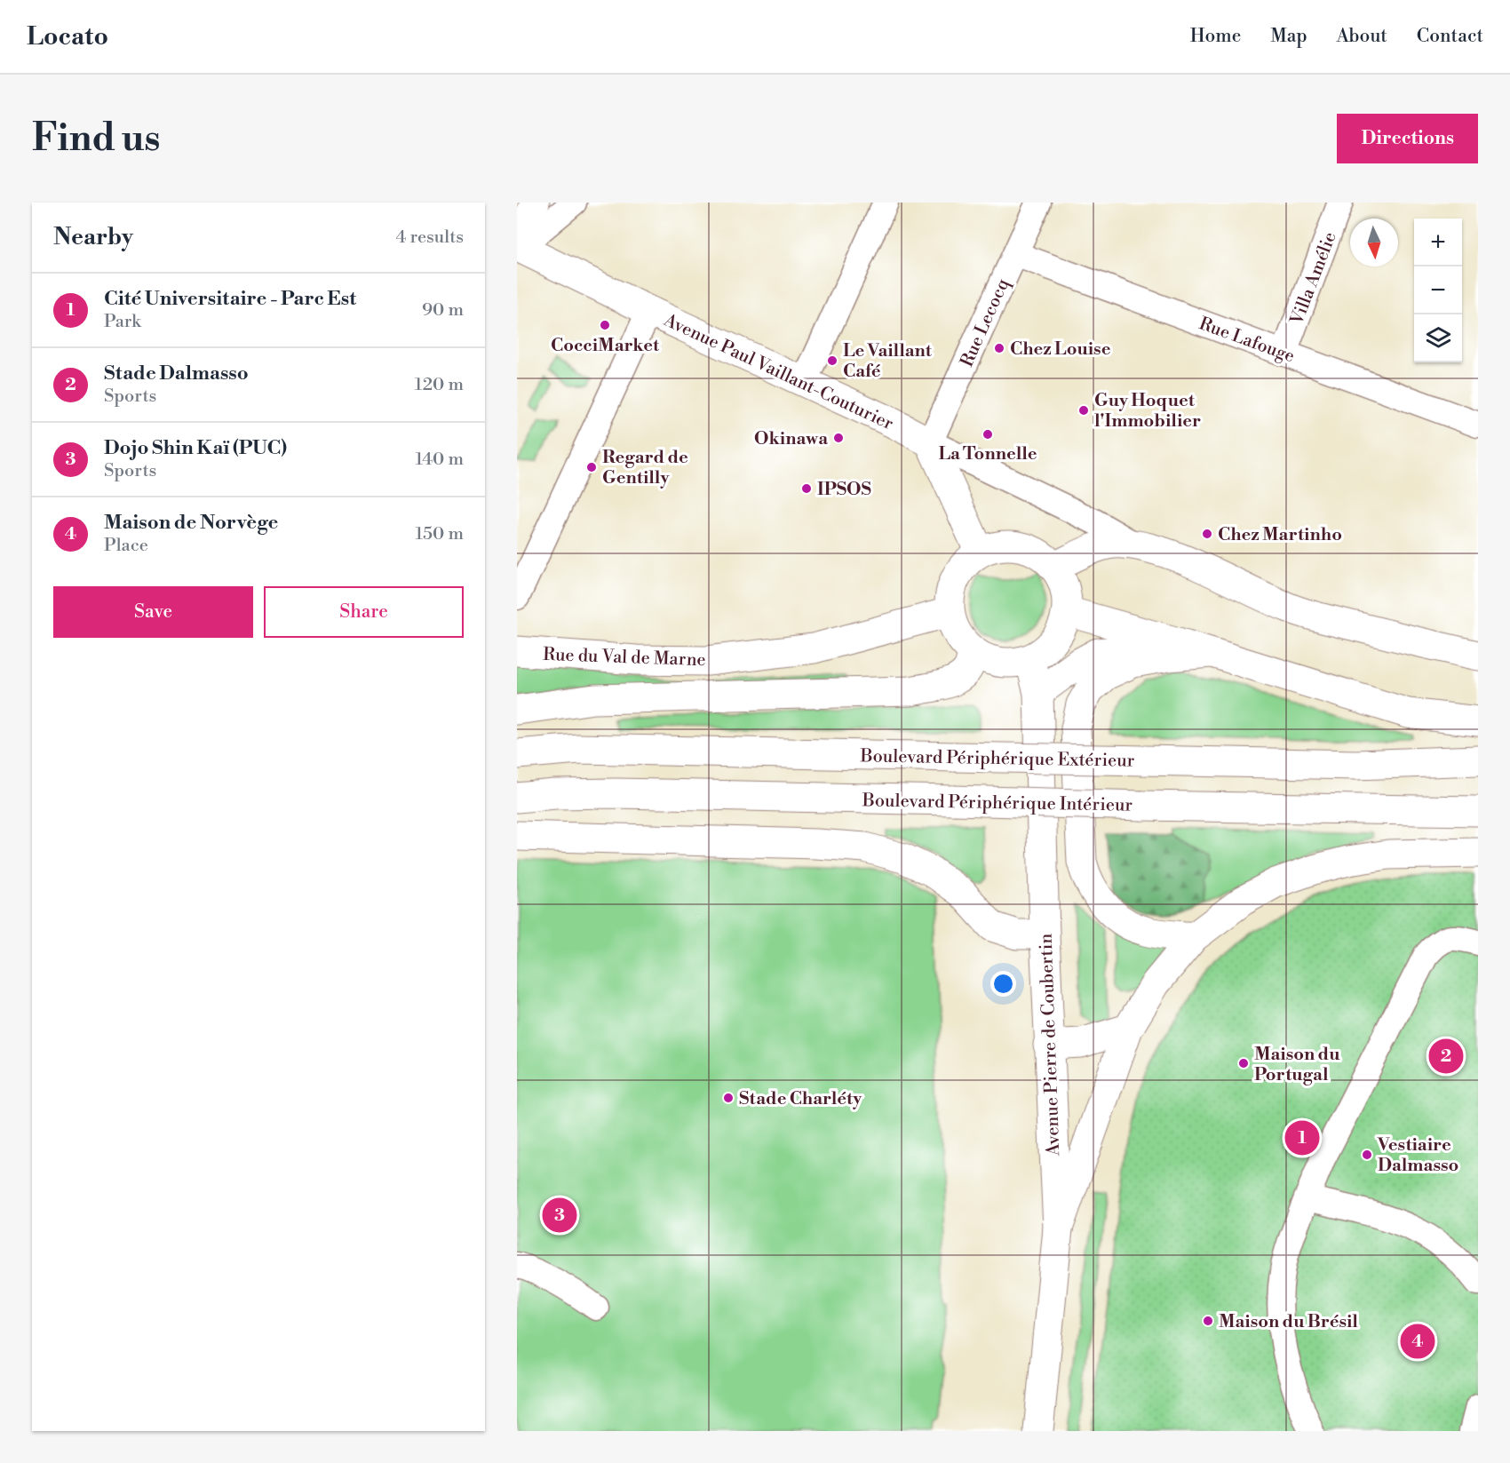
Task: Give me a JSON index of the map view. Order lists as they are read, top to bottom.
{
  "streets": {
    "main road": [
      "Avenue Paul Vaillant-Couturier",
      "Rue du Val de Marne",
      "Boulevard Périphérique Extérieur",
      "Boulevard Périphérique Intérieur",
      "Avenue Pierre de Coubertin"
    ],
    "street": ["Villa Amélie", "Rue Lecocq", "Rue Lafouge"]
  },
  "crossings": [
    ["Villa Amélie", "Rue Lafouge"],
    ["Rue Lecocq", "Rue Lafouge"],
    ["Rue Lecocq", "Avenue Paul Vaillant-Couturier"],
    ["Rue du Val de Marne", "Avenue Pierre de Coubertin"]
  ],
  "places": [
    "CocciMarket",
    "Chez Louise",
    "Le Vaillant Café",
    "Guy Hoquet l'Immobilier",
    "La Tonnelle",
    "Okinawa",
    "Regard de Gentilly",
    "IPSOS",
    "Chez Martinho",
    "Maison du Portugal",
    "Stade Charléty",
    "Vestiaire Dalmasso",
    "Maison du Brésil"
  ],
  "north": "bottom",
  "page": {
    "header": "Locato",
    "nav": [
      "Home",
      "Map",
      "About",
      "Contact"
    ],
    "buttons": [
      "Directions",
      ["Save", "Share"]
    ],
    "title": "Find us",
    "heading": ["Nearby", "4 results"],
    "map_buttons": ["+", "−"],
    "list": [
      {
        "mark": "1",
        "name": "Cité Universitaire - Parc Est",
        "note": "Park",
        "value": "90 m"
      },
      {
        "mark": "2",
        "name": "Stade Dalmasso",
        "note": "Sports",
        "value": "120 m"
      },
      {
        "mark": "3",
        "name": "Dojo Shin Kaï (PUC)",
        "note": "Sports",
        "value": "140 m"
      },
      {
        "mark": "4",
        "name": "Maison de Norvège",
        "note": "Place",
        "value": "150 m"
      }
    ],
    "pins": [
      "2",
      "1",
      "3",
      "4"
    ]
  }
}
